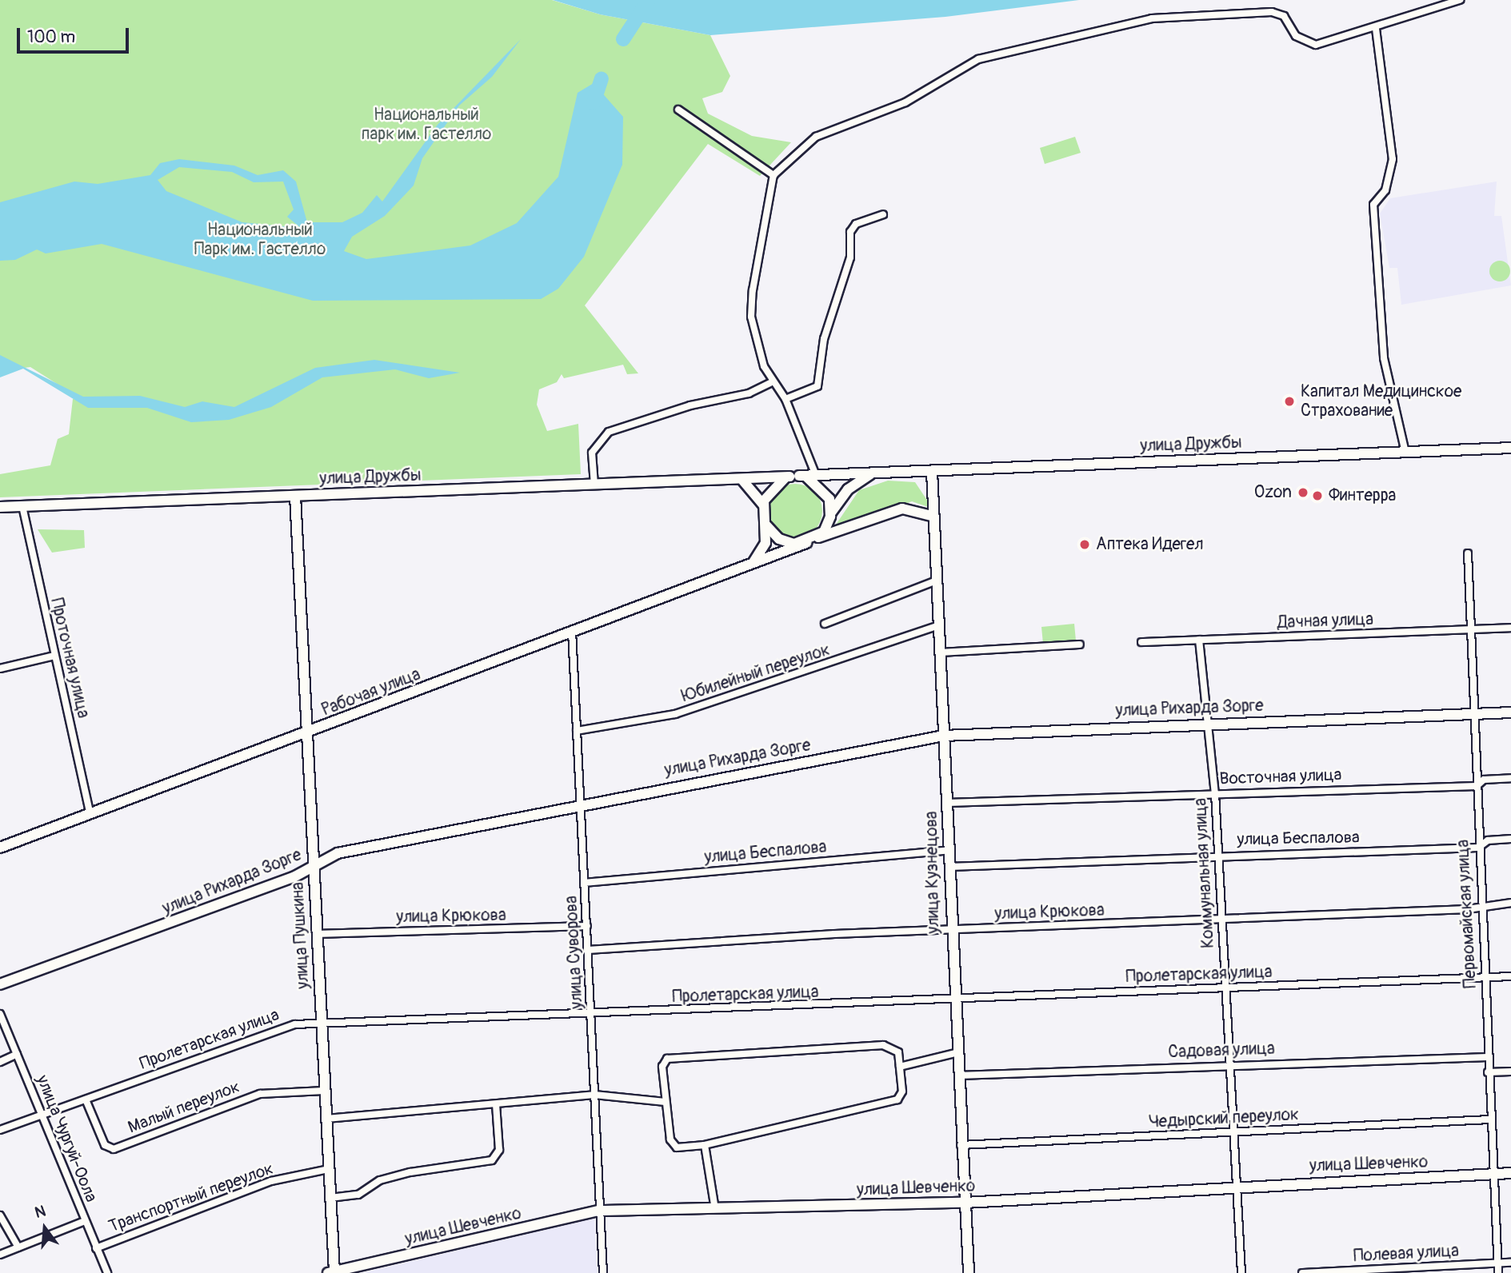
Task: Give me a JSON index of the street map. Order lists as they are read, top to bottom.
{
  "streets": {
    "street": [
      "улица Дружбы",
      "Дачная улица",
      "Проточная улица",
      "Юбилейный переулок",
      "Рабочая улица",
      "улица Рихарда Зорге",
      "Восточная улица",
      "улица Беспалова",
      "улица Кузнецова",
      "Коммунальная улица",
      "улица Крюкова",
      "Первомайская улица",
      "улица Пушкина",
      "улица Суворова",
      "Пролетарская улица",
      "Садовая улица",
      "Малый переулок",
      "Чедырский переулок",
      "улица Чургуй-Оола",
      "улица Шевченко",
      "Транспортный переулок",
      "Полевая улица"
    ]
  },
  "crossings": [
    ["улица Дружбы", "Проточная улица"],
    ["улица Дружбы", "Рабочая улица"],
    ["улица Дружбы", "улица Кузнецова"],
    ["улица Дружбы", "улица Пушкина"],
    ["Дачная улица", "Коммунальная улица"],
    ["Дачная улица", "Первомайская улица"],
    ["Проточная улица", "Рабочая улица"],
    ["Юбилейный переулок", "улица Кузнецова"],
    ["Юбилейный переулок", "улица Суворова"],
    ["Рабочая улица", "улица Кузнецова"],
    ["Рабочая улица", "улица Пушкина"],
    ["Рабочая улица", "улица Суворова"],
    ["улица Рихарда Зорге", "улица Кузнецова"],
    ["улица Рихарда Зорге", "Коммунальная улица"],
    ["улица Рихарда Зорге", "Первомайская улица"],
    ["улица Рихарда Зорге", "улица Пушкина"],
    ["улица Рихарда Зорге", "улица Суворова"],
    ["Восточная улица", "улица Кузнецова"],
    ["Восточная улица", "Коммунальная улица"],
    ["Восточная улица", "Первомайская улица"],
    ["улица Беспалова", "улица Кузнецова"],
    ["улица Беспалова", "Коммунальная улица"],
    ["улица Беспалова", "Первомайская улица"],
    ["улица Беспалова", "улица Суворова"],
    ["улица Кузнецова", "улица Крюкова"],
    ["улица Кузнецова", "Пролетарская улица"],
    ["улица Кузнецова", "Садовая улица"],
    ["улица Кузнецова", "Чедырский переулок"],
    ["улица Кузнецова", "улица Шевченко"],
    ["Коммунальная улица", "улица Крюкова"],
    ["Коммунальная улица", "Пролетарская улица"],
    ["Коммунальная улица", "Садовая улица"],
    ["Коммунальная улица", "Чедырский переулок"],
    ["Коммунальная улица", "улица Шевченко"],
    ["улица Крюкова", "Первомайская улица"],
    ["улица Крюкова", "улица Пушкина"],
    ["улица Крюкова", "улица Суворова"],
    ["Первомайская улица", "Пролетарская улица"],
    ["Первомайская улица", "Садовая улица"],
    ["Первомайская улица", "Чедырский переулок"],
    ["Первомайская улица", "улица Шевченко"],
    ["Первомайская улица", "Полевая улица"],
    ["улица Пушкина", "Пролетарская улица"],
    ["улица Пушкина", "Малый переулок"],
    ["улица Пушкина", "улица Шевченко"],
    ["улица Пушкина", "Транспортный переулок"],
    ["улица Суворова", "Пролетарская улица"],
    ["улица Суворова", "улица Шевченко"],
    ["Пролетарская улица", "Малый переулок"],
    ["Пролетарская улица", "улица Чургуй-Оола"],
    ["улица Чургуй-Оола", "Транспортный переулок"]
  ],
  "parks": ["Национальный парк им. Гастелло", "Национальный Парк им. Гастелло"],
  "places": [
    "Капитал Медицинское Страхование",
    "Ozon",
    "Финтерра",
    "Аптека Идегел"
  ],
  "scale_bar": "100 m",
  "north": "top"
}
